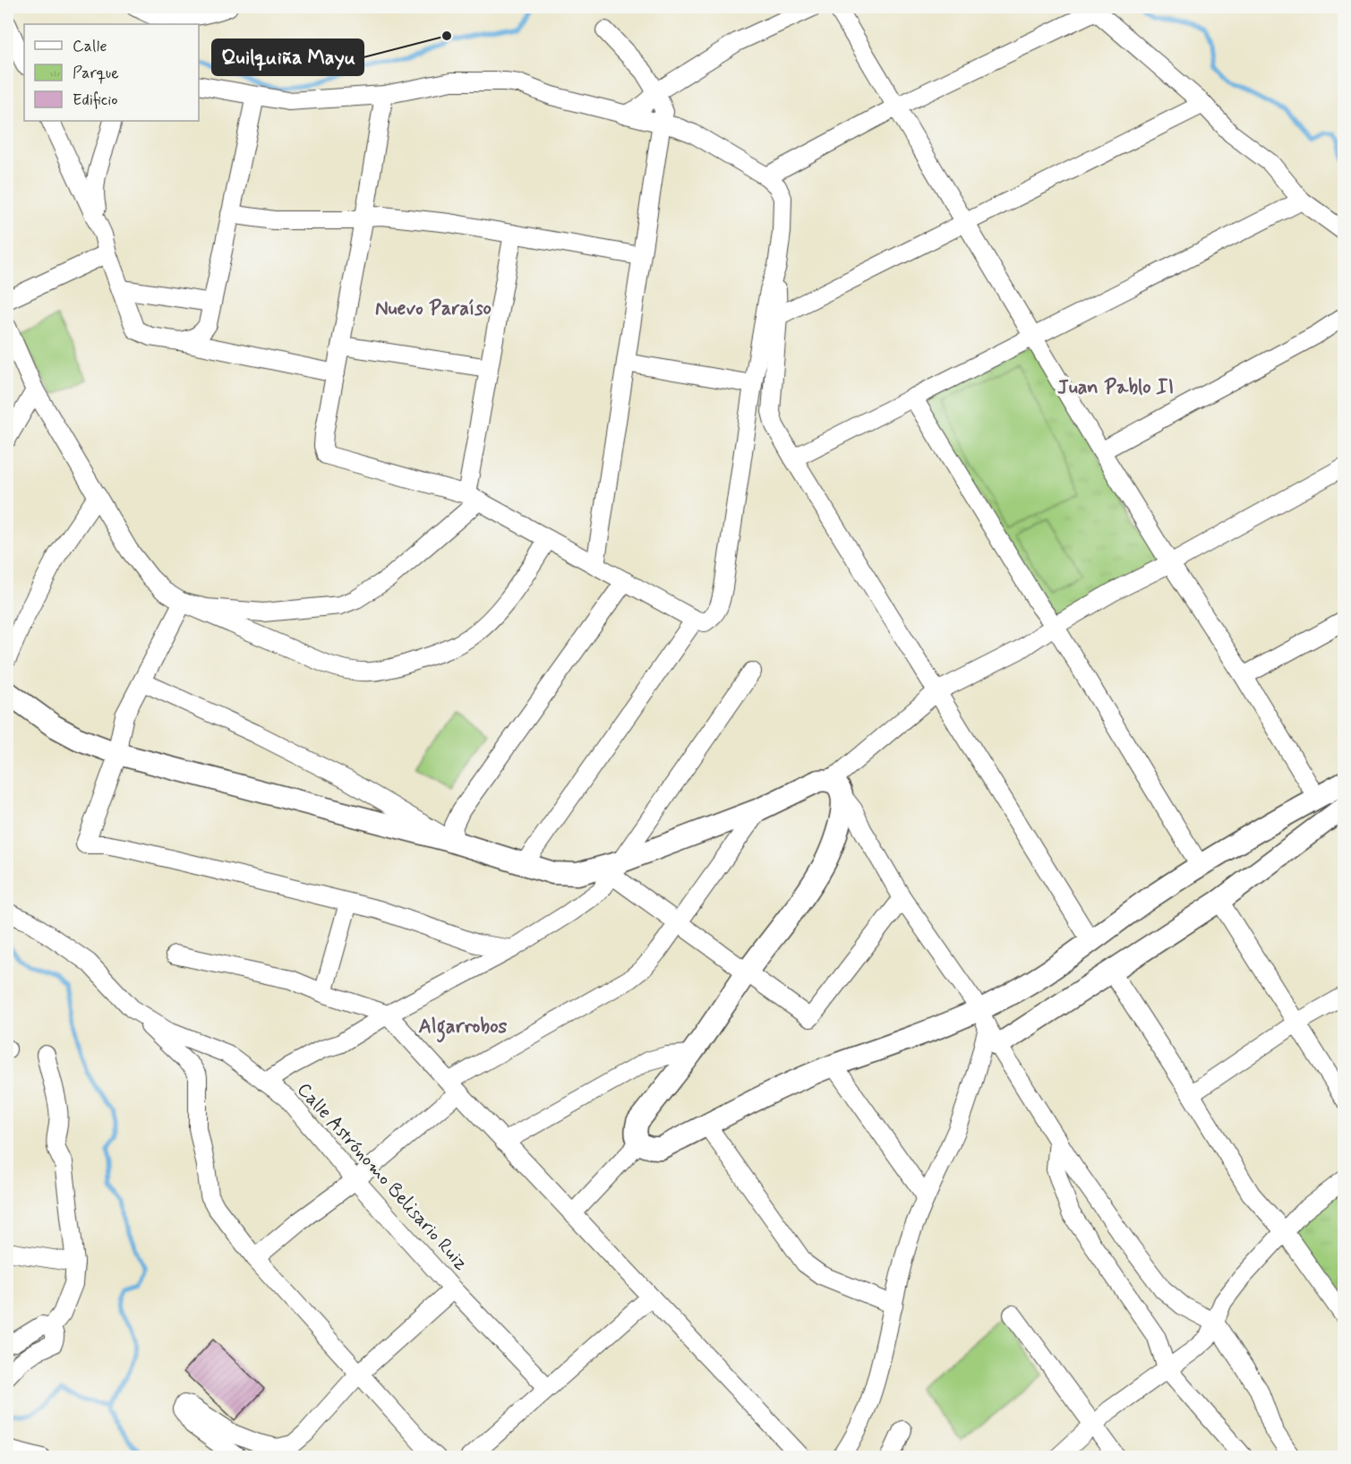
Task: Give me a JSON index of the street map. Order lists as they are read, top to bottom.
{
  "streets": {
    "street": ["Calle Astrónomo Belisario Ruiz"]
  },
  "districts": ["Nuevo Paraíso", "Juan Pablo II", "Algarrobos"],
  "places": ["Quilquiña Mayu"],
  "legend": ["Calle", "Parque", "Edificio"]
}
